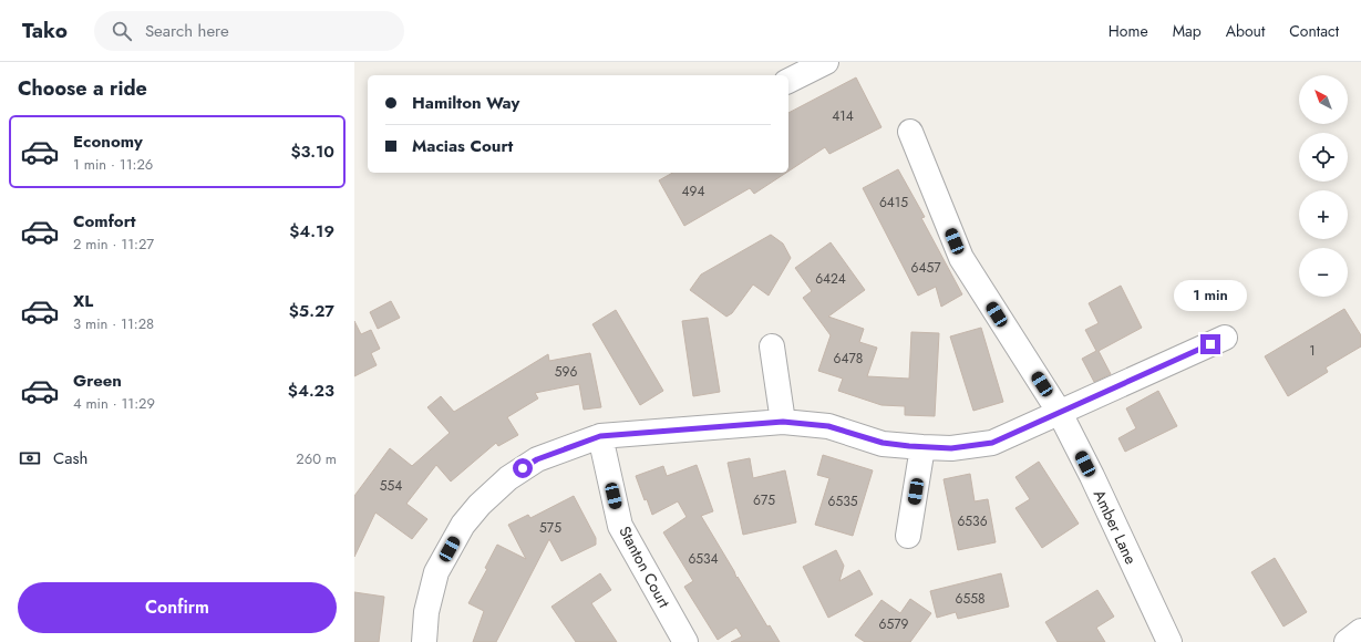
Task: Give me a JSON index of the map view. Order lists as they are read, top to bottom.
{
  "streets": {
    "street": ["Amber Lane", "Stanton Court"]
  },
  "house_numbers": [
    "414",
    "494",
    "6415",
    "6457",
    "6424",
    "1",
    "6478",
    "596",
    "554",
    "675",
    "6535",
    "6536",
    "575",
    "6534",
    "6558",
    "6579"
  ],
  "north": "top left",
  "page": {
    "header": "Tako",
    "search": "Search here",
    "nav": [
      "Home",
      "Map",
      "About",
      "Contact"
    ],
    "heading": "Choose a ride",
    "map_buttons": ["+", "−"],
    "banner": ["Hamilton Way", "Macias Court"],
    "list": [
      {
        "name": "Economy",
        "note": "1 min · 11:26",
        "value": "$3.10"
      },
      {
        "name": "Comfort",
        "note": "2 min · 11:27",
        "value": "$4.19"
      },
      {
        "name": "XL",
        "note": "3 min · 11:28",
        "value": "$5.27"
      },
      {
        "name": "Green",
        "note": "4 min · 11:29",
        "value": "$4.23"
      }
    ],
    "bubble": "1 min",
    "pay": ["Cash", "260 m"],
    "buttons": "Confirm"
  }
}
